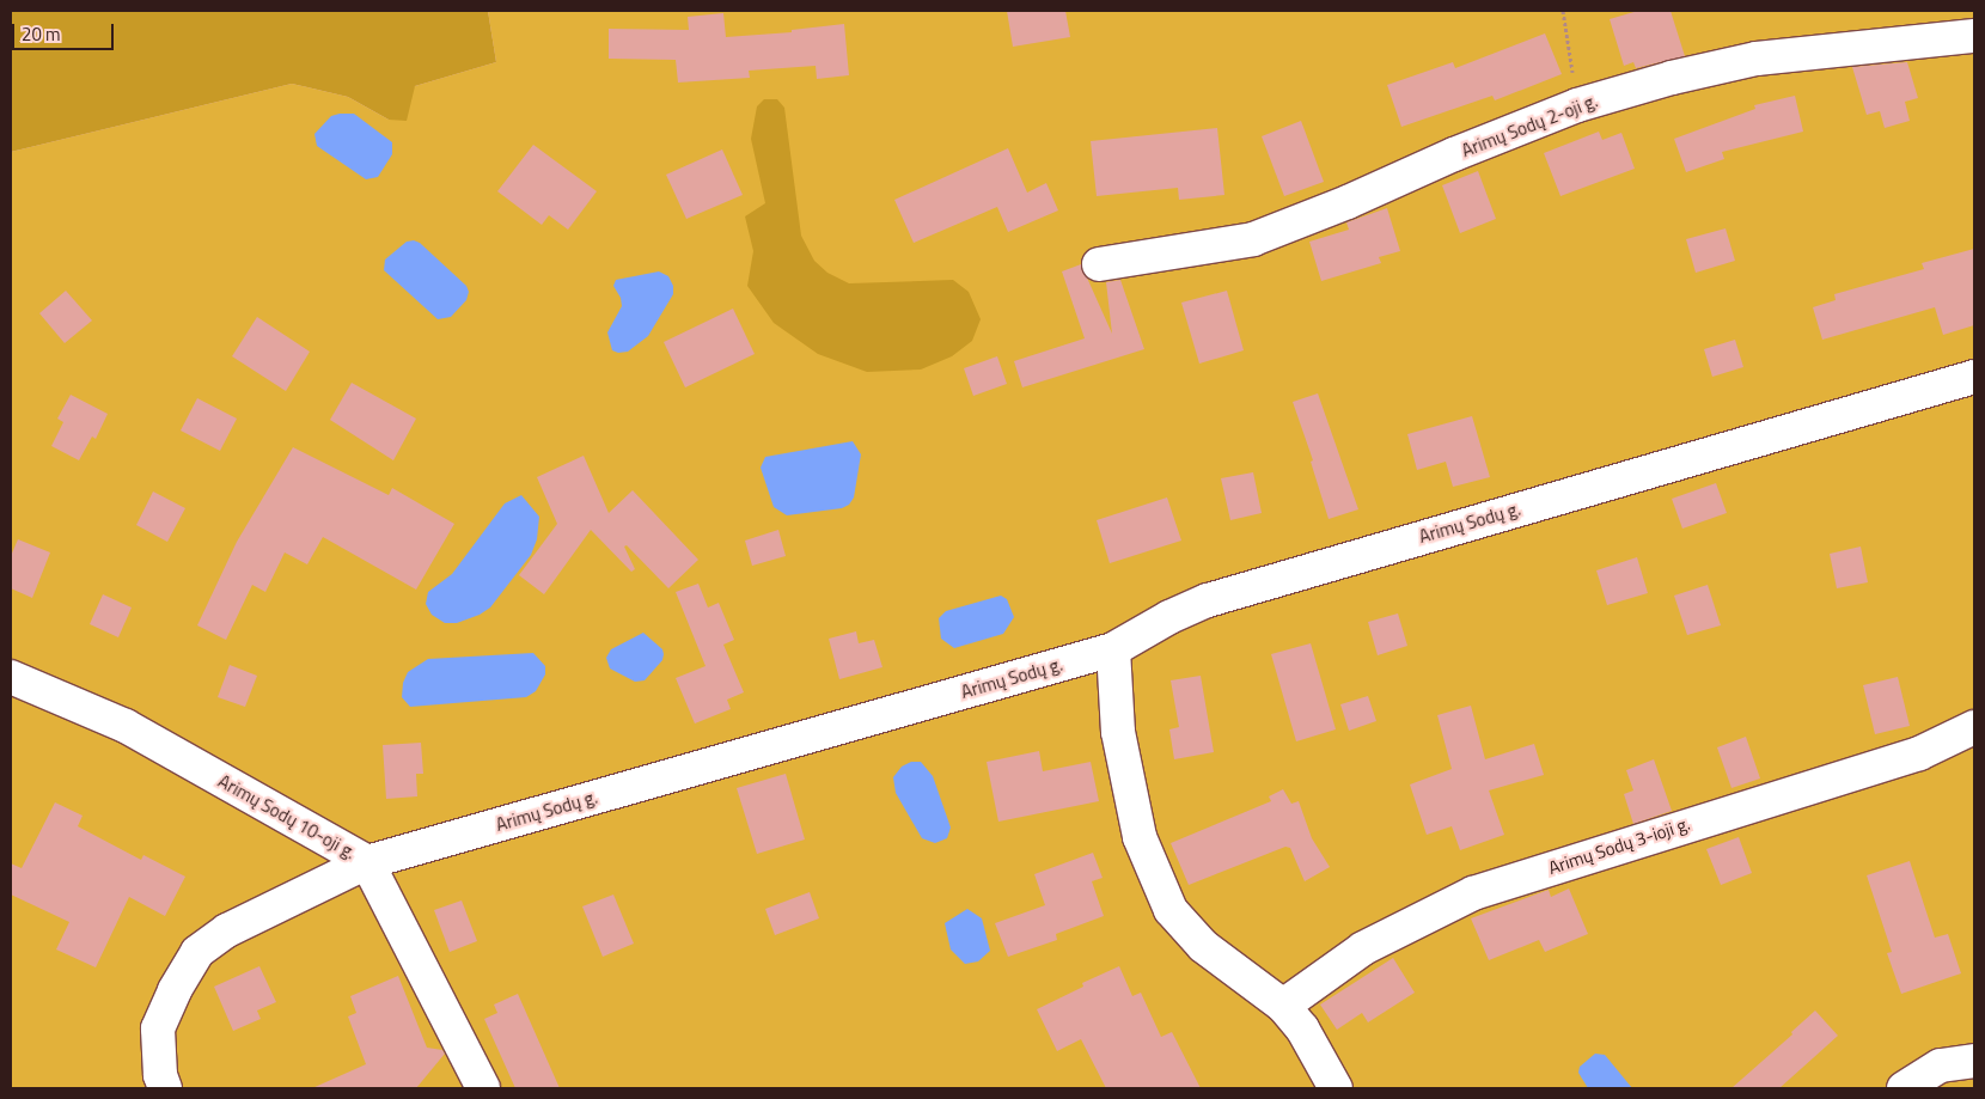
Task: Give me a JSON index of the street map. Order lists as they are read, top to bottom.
{
  "streets": {
    "street": [
      "Arimų Sodų 2-oji g.",
      "Arimų Sodų g.",
      "Arimų Sodų 10-oji g.",
      "Arimų Sodų 3-ioji g."
    ]
  },
  "crossings": [
    ["Arimų Sodų g.", "Arimų Sodų 10-oji g."]
  ],
  "scale_bar": "20 m"
}
